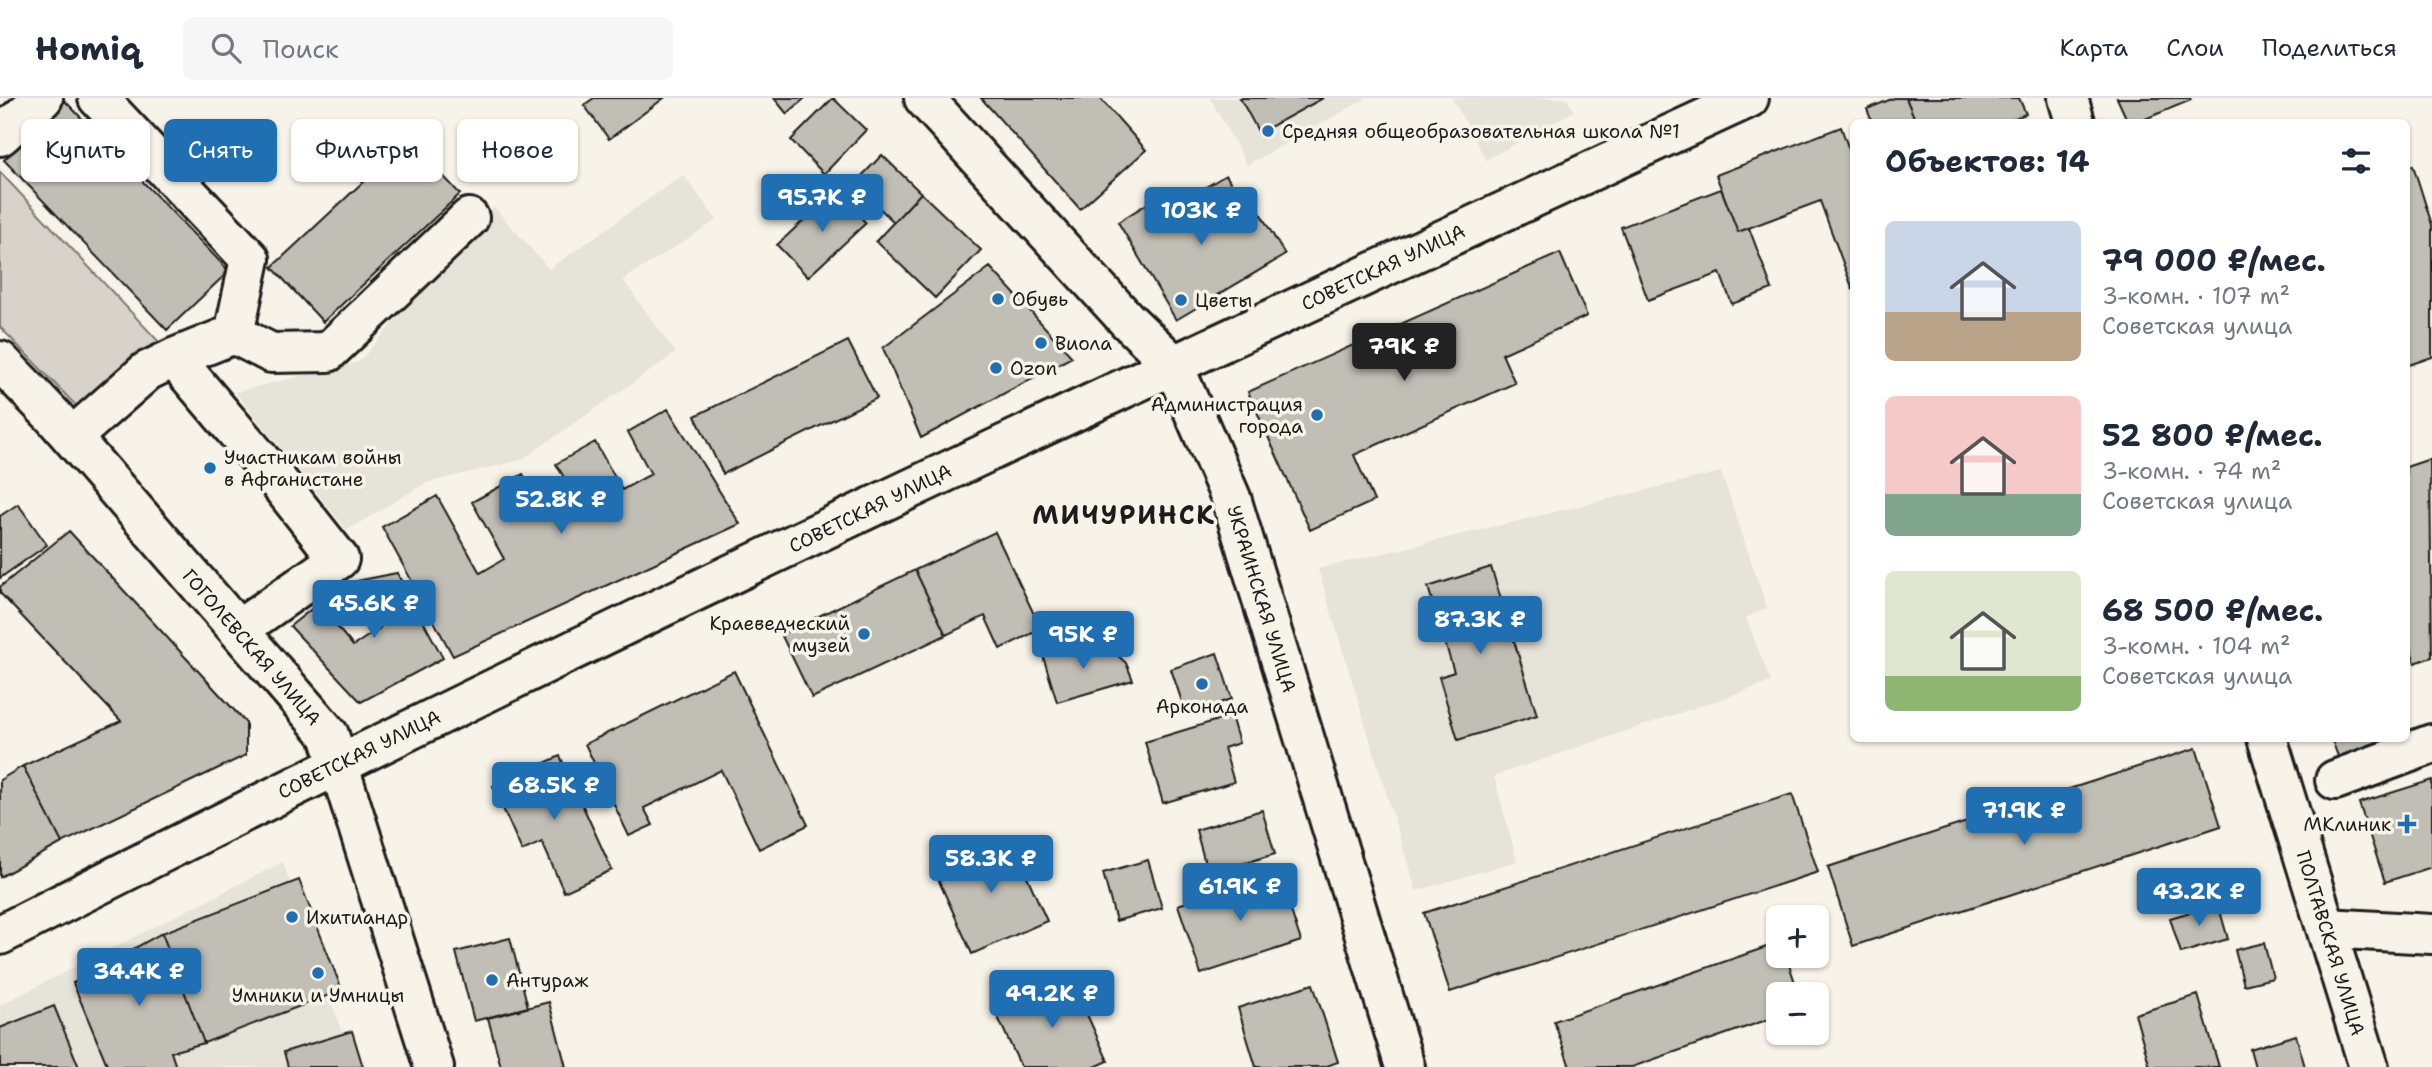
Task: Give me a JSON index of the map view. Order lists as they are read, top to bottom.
{
  "streets": {
    "street": [
      "СОВЕТСКАЯ УЛИЦА",
      "УКРАИНСКАЯ УЛИЦА",
      "ГОГОЛЕВСКАЯ УЛИЦА",
      "ПОЛТАВСКАЯ УЛИЦА"
    ]
  },
  "crossings": [
    ["СОВЕТСКАЯ УЛИЦА", "УКРАИНСКАЯ УЛИЦА"],
    ["СОВЕТСКАЯ УЛИЦА", "ГОГОЛЕВСКАЯ УЛИЦА"]
  ],
  "districts": ["МИЧУРИНСК"],
  "places": {
    "other": [
      "Средняя общеобразовательная школа №1",
      "Обувь",
      "Цветы",
      "Виола",
      "Ozon",
      "Администрация города",
      "Участникам войны в Афганистане",
      "Краеведческий музей",
      "Арконада",
      "Ихитиандр",
      "Умники и Умницы",
      "Антураж"
    ],
    "health": ["МКлиник"]
  },
  "page": {
    "header": "Homiq",
    "search": "Поиск",
    "nav": ["Карта", "Слои", "Поделиться"],
    "chip": [
      "Купить",
      "Снять",
      "Фильтры",
      "Новое"
    ],
    "heading": "Объектов: 14",
    "price": [
      "95.7K ₽",
      "103K ₽",
      "79K ₽",
      "52.8K ₽",
      "45.6K ₽",
      "87.3K ₽",
      "95K ₽",
      "68.5K ₽",
      "71.9K ₽",
      "58.3K ₽",
      "61.9K ₽",
      "43.2K ₽",
      "34.4K ₽",
      "49.2K ₽"
    ],
    "list": [
      {
        "name": "79 000 ₽/мес.",
        "note": "3-комн. · 107 m² · Советская улица"
      },
      {
        "name": "52 800 ₽/мес.",
        "note": "3-комн. · 74 m² · Советская улица"
      },
      {
        "name": "68 500 ₽/мес.",
        "note": "3-комн. · 104 m² · Советская улица"
      }
    ],
    "map_buttons": ["+", "−"]
  }
}
